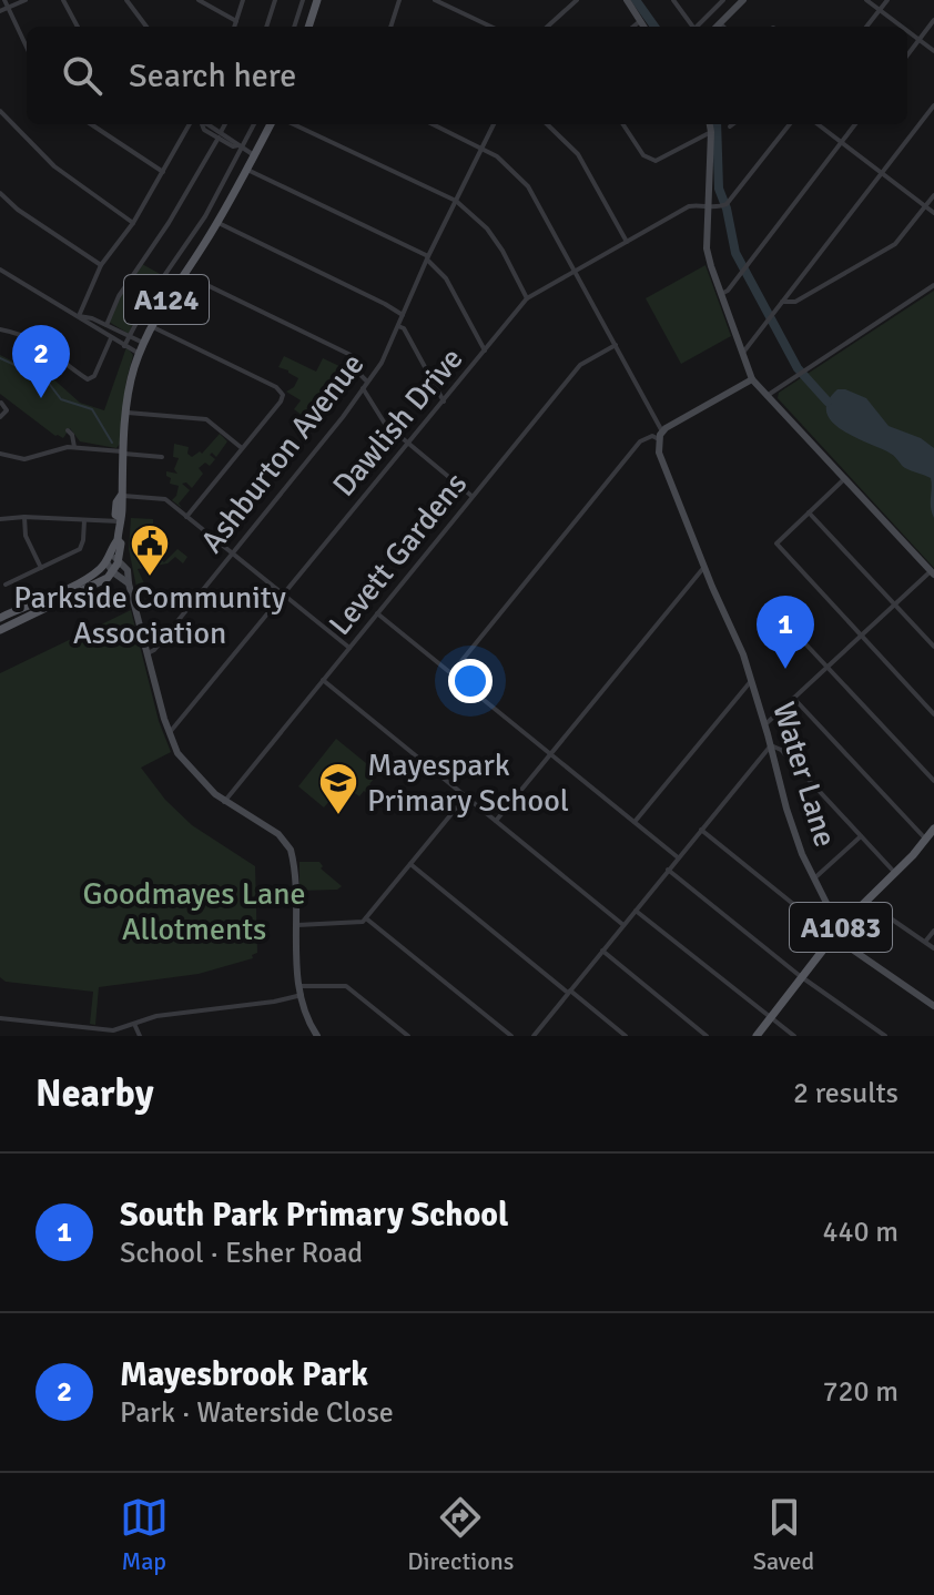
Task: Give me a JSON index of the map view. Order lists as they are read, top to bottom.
{
  "streets": {
    "main road": ["A124", "A1083"],
    "street": [
      "Dawlish Drive",
      "Ashburton Avenue",
      "Levett Gardens",
      "Water Lane"
    ]
  },
  "crossings": [
    ["Water Lane", "A1083"]
  ],
  "parks": ["Goodmayes Lane Allotments"],
  "places": {
    "public building": ["Parkside Community Association"],
    "school or university": ["Mayespark Primary School"]
  },
  "page": {
    "search": "Search here",
    "pins": ["2", "1"],
    "heading": ["Nearby", "2 results"],
    "list": [
      {
        "mark": "1",
        "name": "South Park Primary School",
        "note": "School · Esher Road",
        "value": "440 m"
      },
      {
        "mark": "2",
        "name": "Mayesbrook Park",
        "note": "Park · Waterside Close",
        "value": "720 m"
      }
    ],
    "nav": ["Map", "Directions", "Saved"]
  }
}
